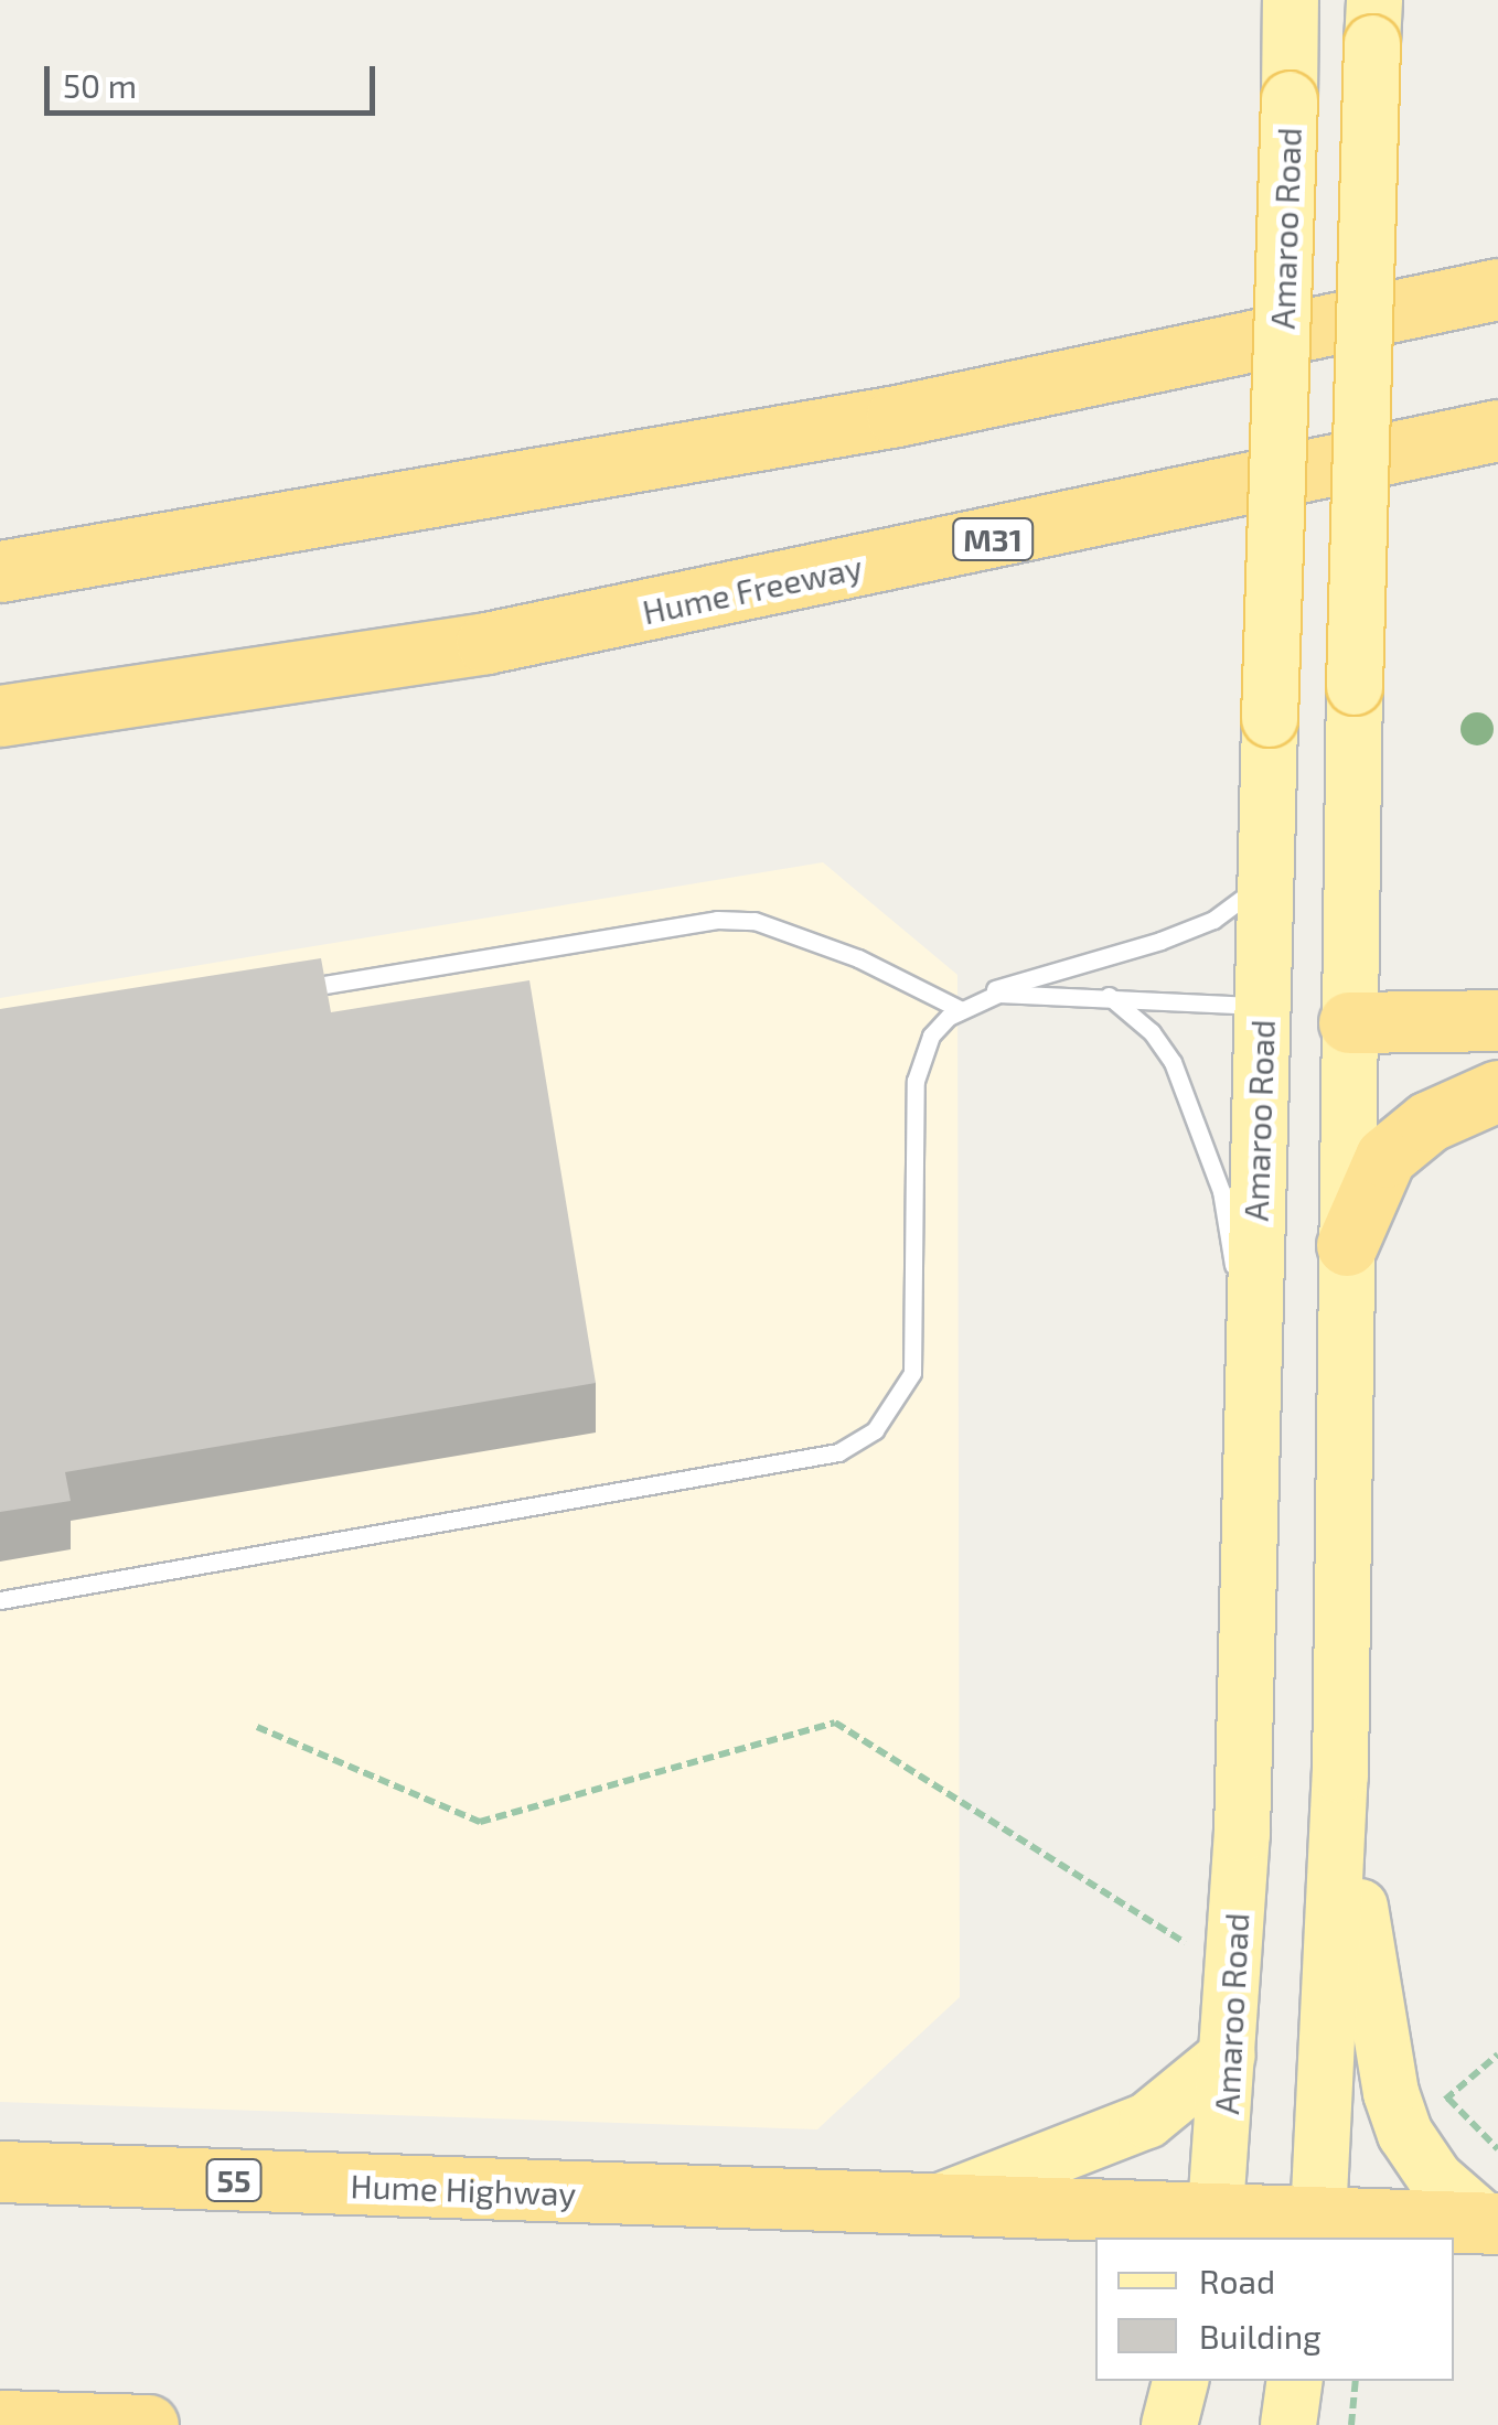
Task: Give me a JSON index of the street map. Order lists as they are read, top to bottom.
{
  "streets": {
    "highway": [
      "M31",
      "Hume Freeway",
      "55",
      "Hume Highway"
    ],
    "main road": ["Amaroo Road"]
  },
  "crossings": [
    ["Amaroo Road", "55"],
    ["55", "Hume Highway"]
  ],
  "legend": ["Road", "Building"],
  "scale_bar": "50 m"
}
